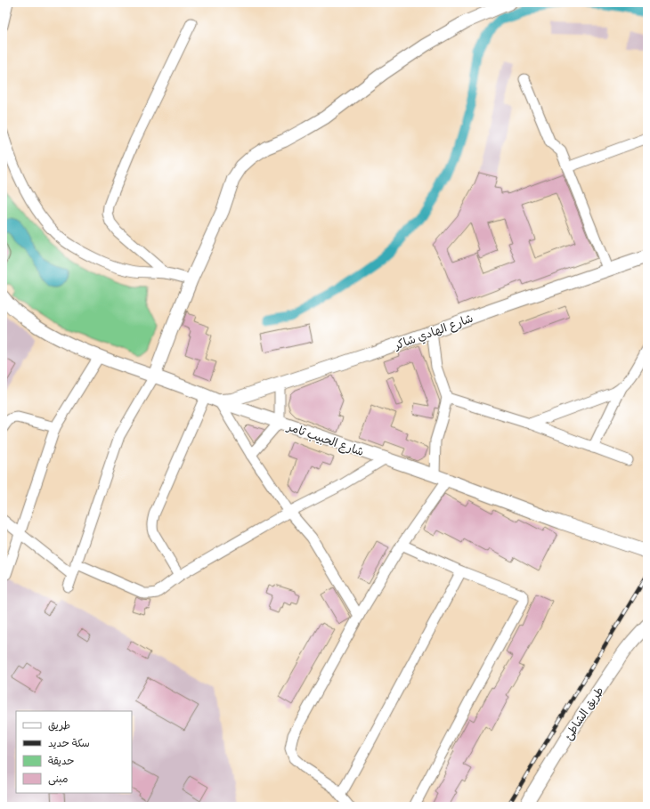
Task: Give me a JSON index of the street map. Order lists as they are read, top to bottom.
{
  "streets": {
    "street": ["شارع الهادي شاكر", "شارع الحبيب ثامر", "طريق الشاطئ"]
  },
  "crossings": [
    ["شارع الهادي شاكر", "شارع الحبيب ثامر"]
  ],
  "legend": [
    "طريق",
    "سكة حديد",
    "حديقة",
    "مبنى"
  ]
}
